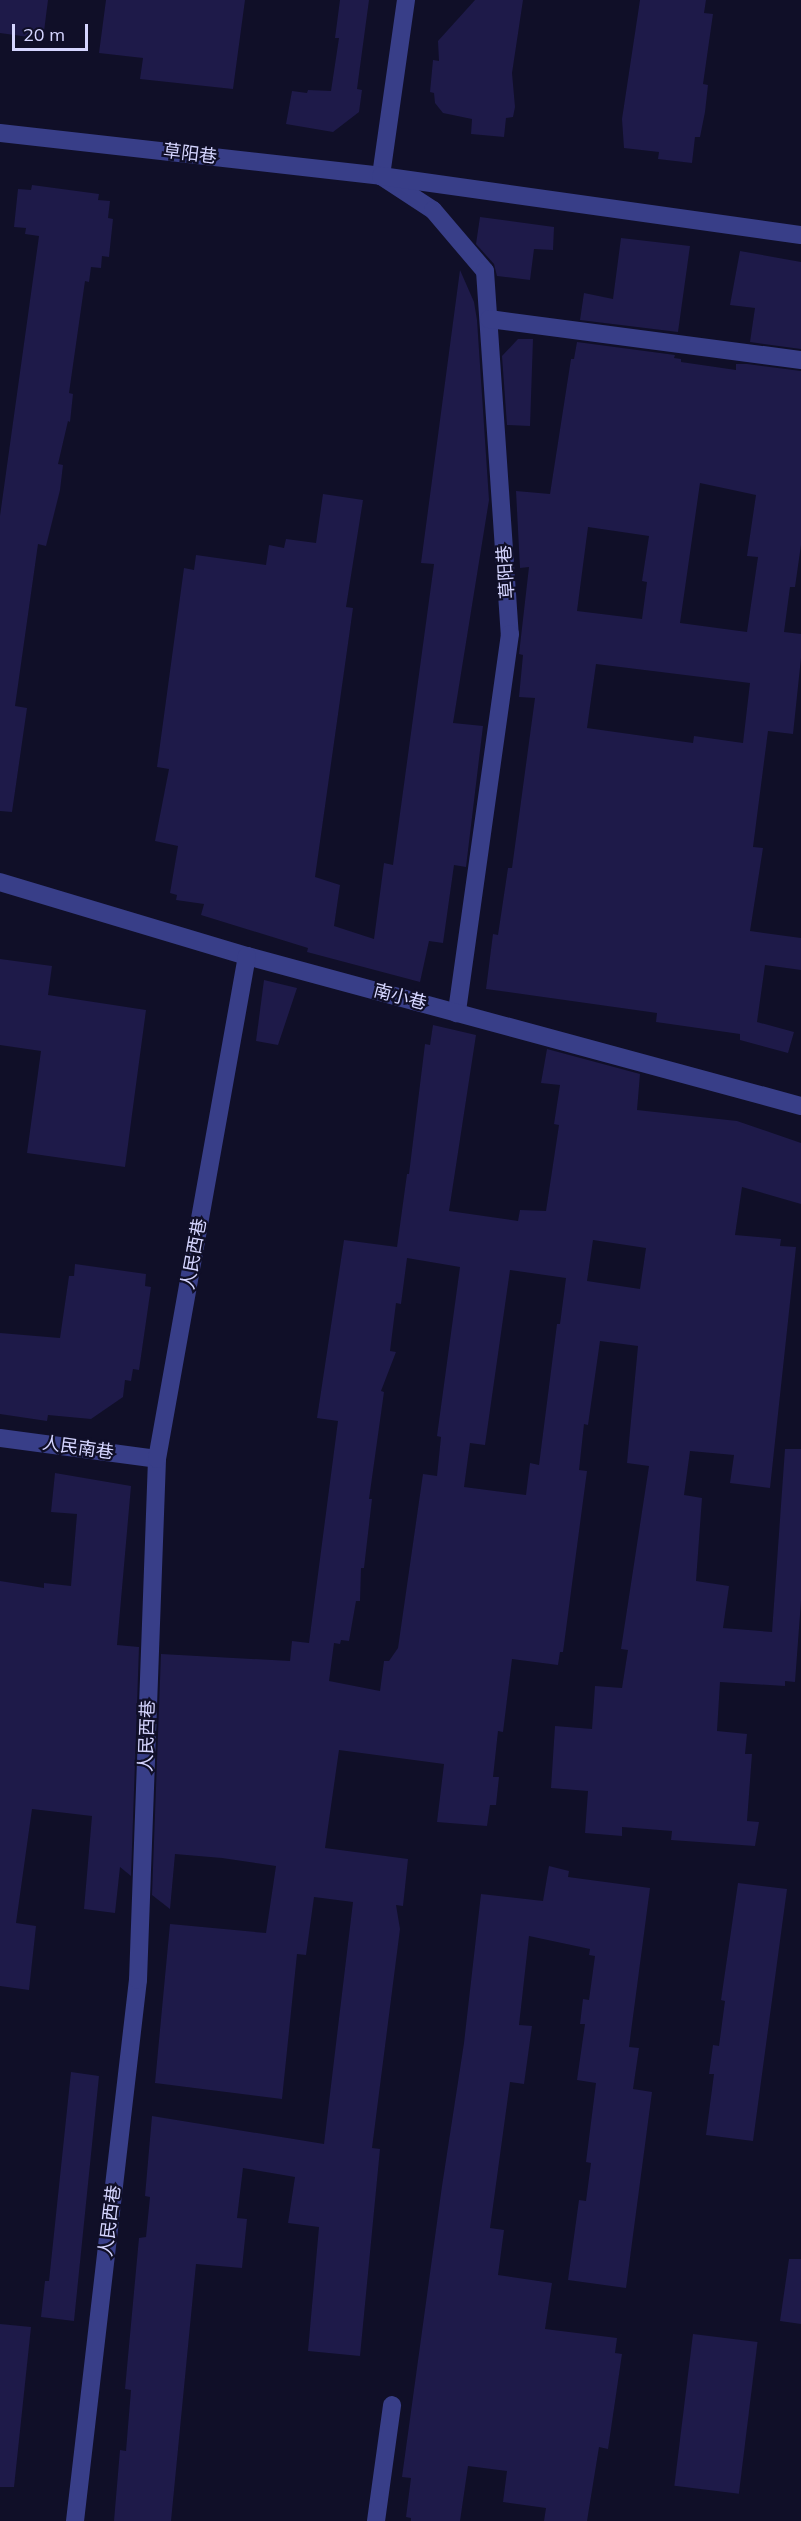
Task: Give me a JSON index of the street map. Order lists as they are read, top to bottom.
{
  "streets": {
    "street": [
      "草阳巷",
      "南小巷",
      "人民西巷",
      "人民南巷"
    ]
  },
  "crossings": [
    ["草阳巷", "南小巷"],
    ["南小巷", "人民西巷"],
    ["人民西巷", "人民南巷"]
  ],
  "scale_bar": "20 m"
}
